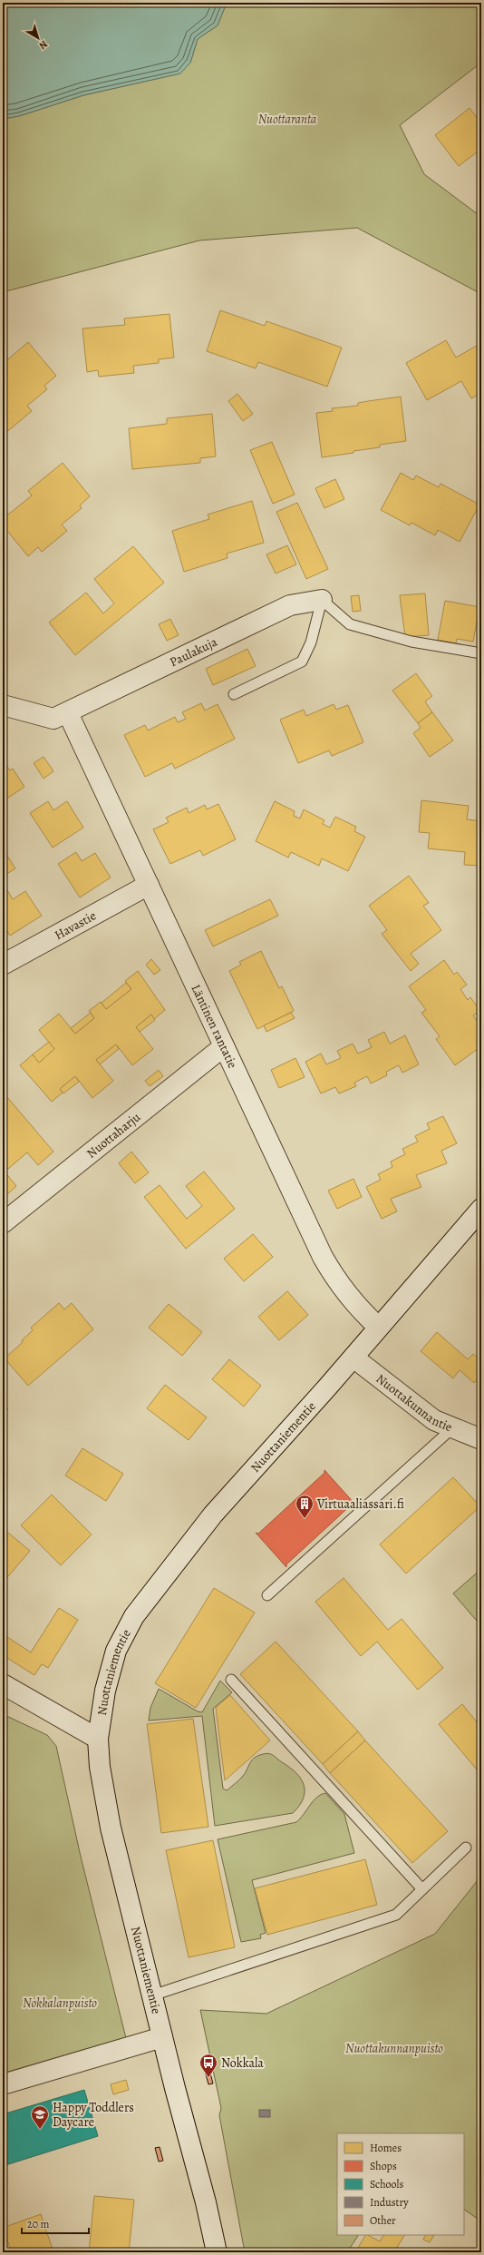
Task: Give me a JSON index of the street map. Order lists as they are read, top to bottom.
{
  "streets": {
    "street": [
      "Paulakuja",
      "Havastie",
      "Läntinen rantatie",
      "Nuottaharju",
      "Nuottakunnantie",
      "Nuottaniementie"
    ]
  },
  "crossings": [
    ["Paulakuja", "Läntinen rantatie"],
    ["Havastie", "Läntinen rantatie"],
    ["Läntinen rantatie", "Nuottaharju"],
    ["Läntinen rantatie", "Nuottaniementie"],
    ["Nuottakunnantie", "Nuottaniementie"]
  ],
  "parks": ["Nuottaranta", "Nokkalanpuisto", "Nuottakunnanpuisto"],
  "places": {
    "building": ["Virtuaaliassari.fi"],
    "bus stop": ["Nokkala"],
    "school or university": ["Happy Toddlers Daycare"]
  },
  "legend": [
    "Homes",
    "Shops",
    "Schools",
    "Industry",
    "Other"
  ],
  "scale_bar": "20 m",
  "north": "bottom right"
}
